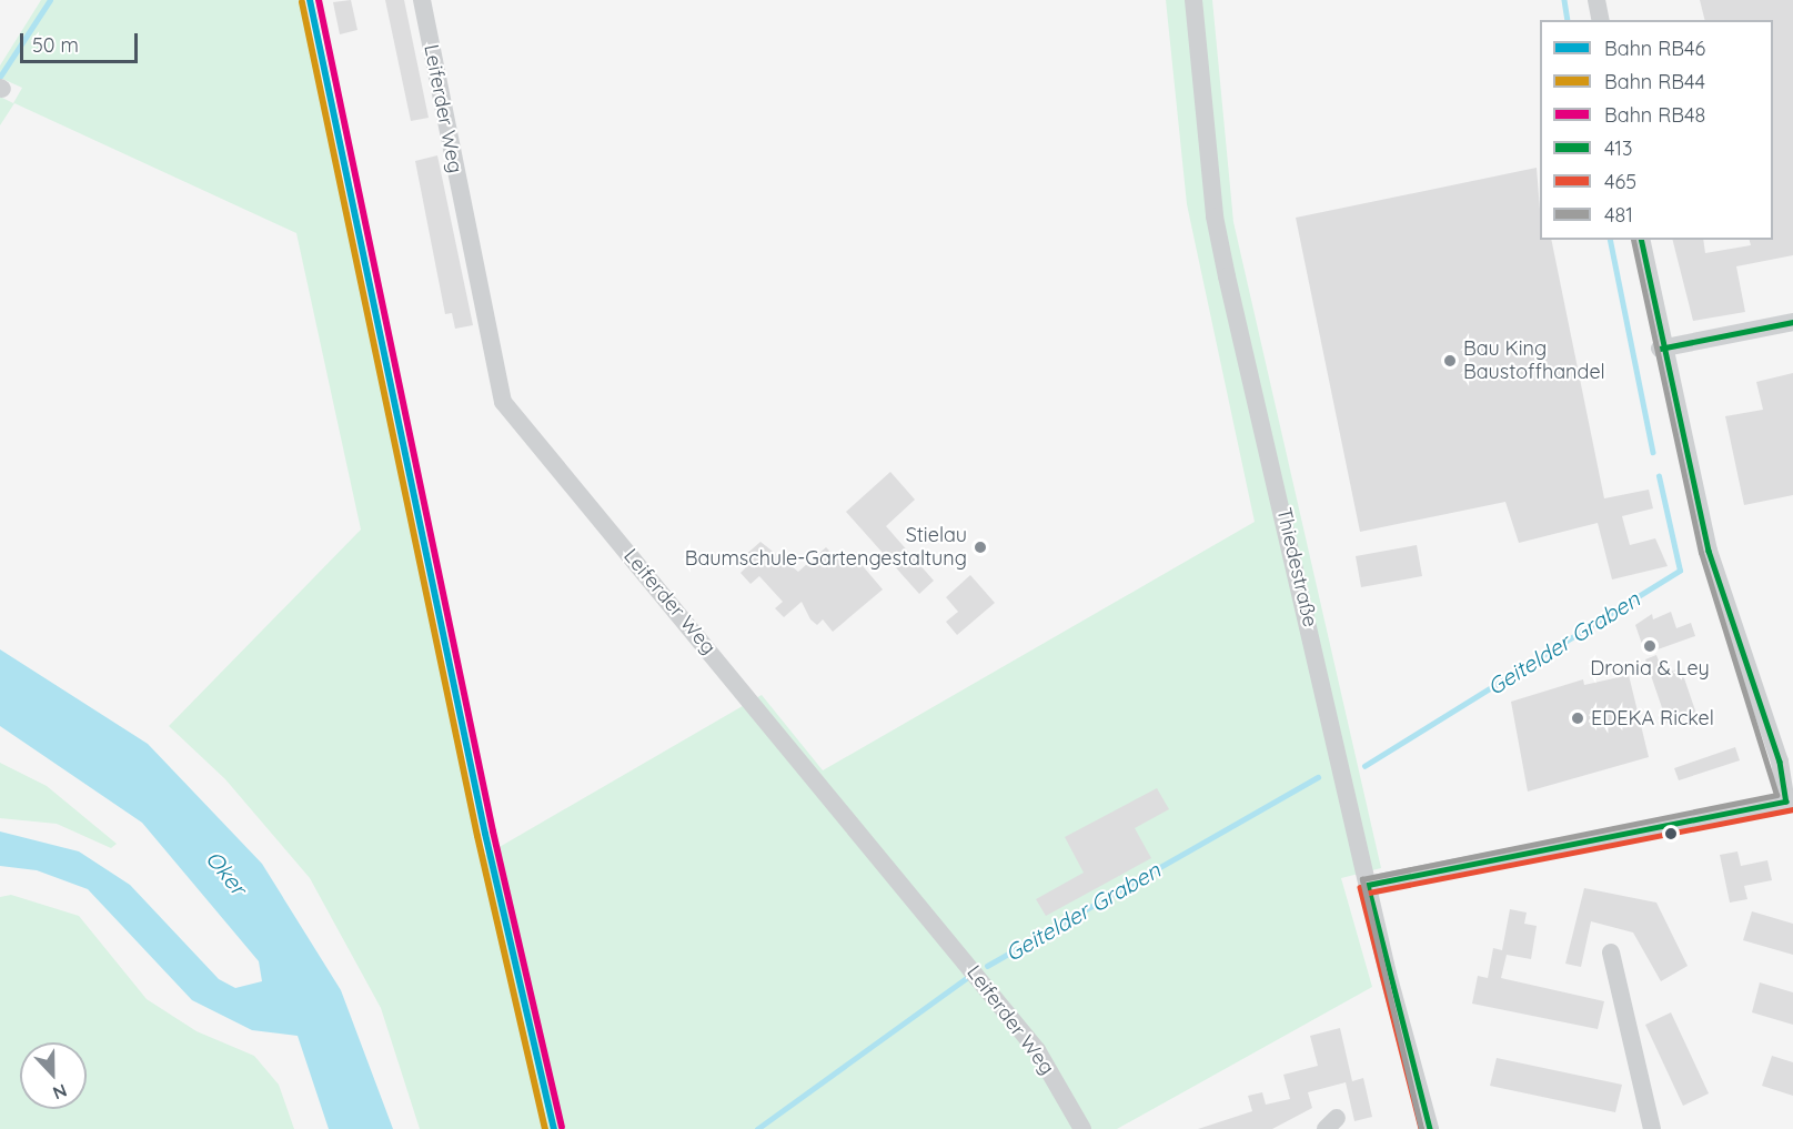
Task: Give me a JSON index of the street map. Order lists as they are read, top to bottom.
{
  "streets": {
    "street": ["Leiferder Weg", "Thiedestraße"]
  },
  "water": ["Geitelder Graben", "Oker"],
  "places": [
    "Bau King Baustoffhandel",
    "Stielau Baumschule-Gartengestaltung",
    "Dronia & Ley",
    "EDEKA Rickel"
  ],
  "lines": [
    "rail line RB46",
    "rail line RB48",
    "rail line RB44",
    "transit line 413",
    "transit line 481",
    "transit line 465"
  ],
  "legend": [
    "Bahn RB46",
    "Bahn RB44",
    "Bahn RB48",
    "413",
    "465",
    "481"
  ],
  "scale_bar": "50 m",
  "north": "bottom"
}
